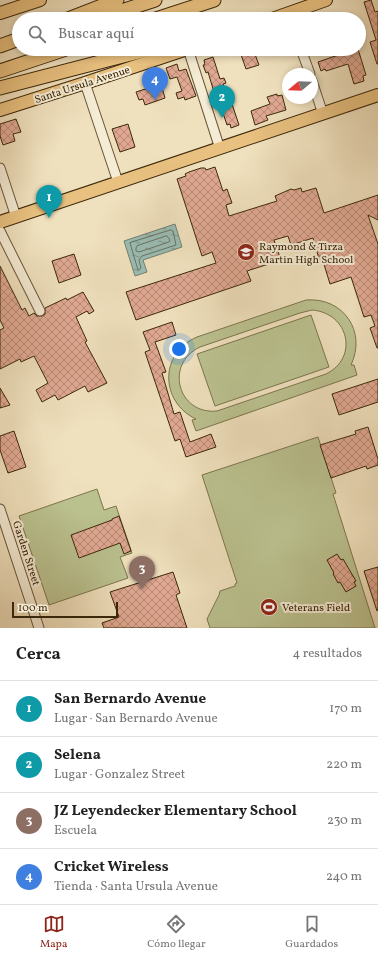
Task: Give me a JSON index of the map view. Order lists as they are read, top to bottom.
{
  "streets": {
    "main road": ["Santa Ursula Avenue"],
    "street": ["Garden Street"]
  },
  "places": {
    "school or university": ["Raymond & Tirza Martin High School"],
    "sports": ["Veterans Field"]
  },
  "scale_bar": "100 m",
  "north": "left",
  "page": {
    "search": "Buscar aquí",
    "pins": [
      "4",
      "2",
      "1",
      "3"
    ],
    "scale": "100 m",
    "heading": ["Cerca", "4 resultados"],
    "list": [
      {
        "mark": "1",
        "name": "San Bernardo Avenue",
        "note": "Lugar · San Bernardo Avenue",
        "value": "170 m"
      },
      {
        "mark": "2",
        "name": "Selena",
        "note": "Lugar · Gonzalez Street",
        "value": "220 m"
      },
      {
        "mark": "3",
        "name": "JZ Leyendecker Elementary School",
        "note": "Escuela",
        "value": "230 m"
      },
      {
        "mark": "4",
        "name": "Cricket Wireless",
        "note": "Tienda · Santa Ursula Avenue",
        "value": "240 m"
      }
    ],
    "nav": ["Mapa", "Cómo llegar", "Guardados"]
  }
}
